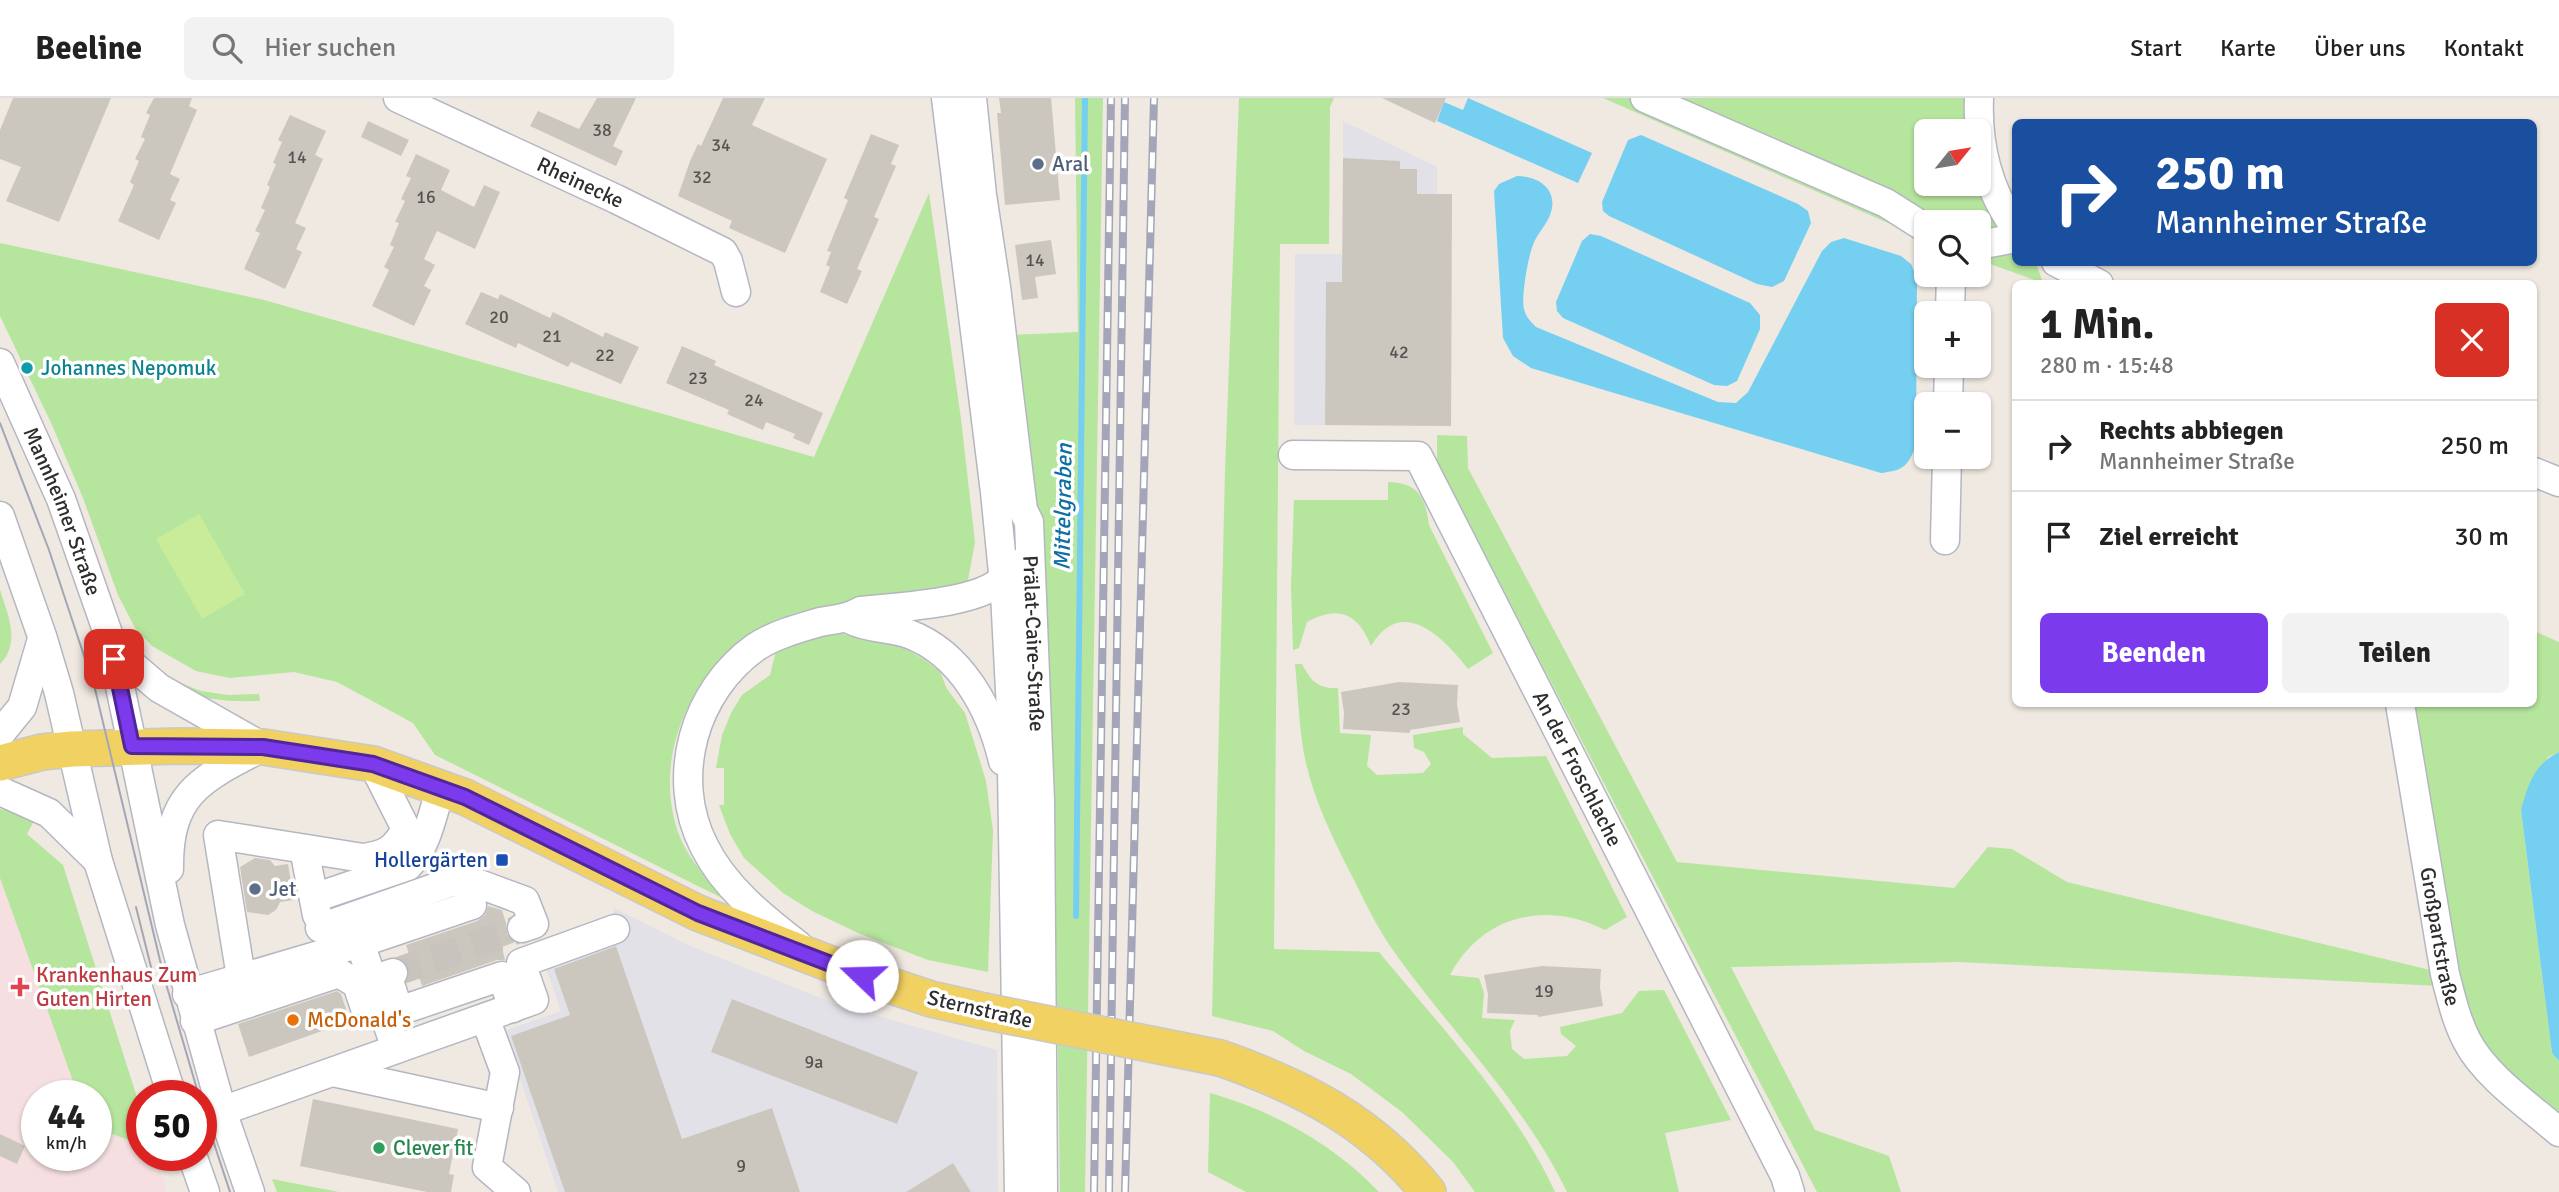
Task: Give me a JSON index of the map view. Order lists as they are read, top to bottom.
{
  "streets": {
    "main road": ["Sternstraße"],
    "street": [
      "Rheinecke",
      "Mannheimer Straße",
      "Prälat-Caire-Straße",
      "An der Froschlache",
      "Großpartstraße"
    ]
  },
  "crossings": [
    ["Mannheimer Straße", "Sternstraße"]
  ],
  "water": ["Mittelgraben"],
  "places": {
    "other": [
      "Aral",
      "Johannes Nepomuk",
      "Jet",
      "McDonald's",
      "Clever fit"
    ],
    "transit": ["Hollergärten"],
    "health": ["Krankenhaus Zum Guten Hirten"]
  },
  "house_numbers": [
    "38",
    "34",
    "14",
    "32",
    "16",
    "14",
    "20",
    "21",
    "42",
    "22",
    "23",
    "24",
    "23",
    "19",
    "9a",
    "9"
  ],
  "north": "top right",
  "page": {
    "header": "Beeline",
    "search": "Hier suchen",
    "nav": [
      "Start",
      "Karte",
      "Über uns",
      "Kontakt"
    ],
    "map_buttons": ["+", "−"],
    "turn": ["250 m", "Mannheimer Straße"],
    "heading": ["1 Min.", "280 m · 15:48"],
    "list": [
      {
        "name": "Rechts abbiegen",
        "note": "Mannheimer Straße",
        "value": "250 m"
      },
      {
        "name": "Ziel erreicht",
        "value": "30 m"
      }
    ],
    "buttons": ["Beenden", "Teilen"],
    "speed": "44 km/h",
    "limit": "50"
  }
}
